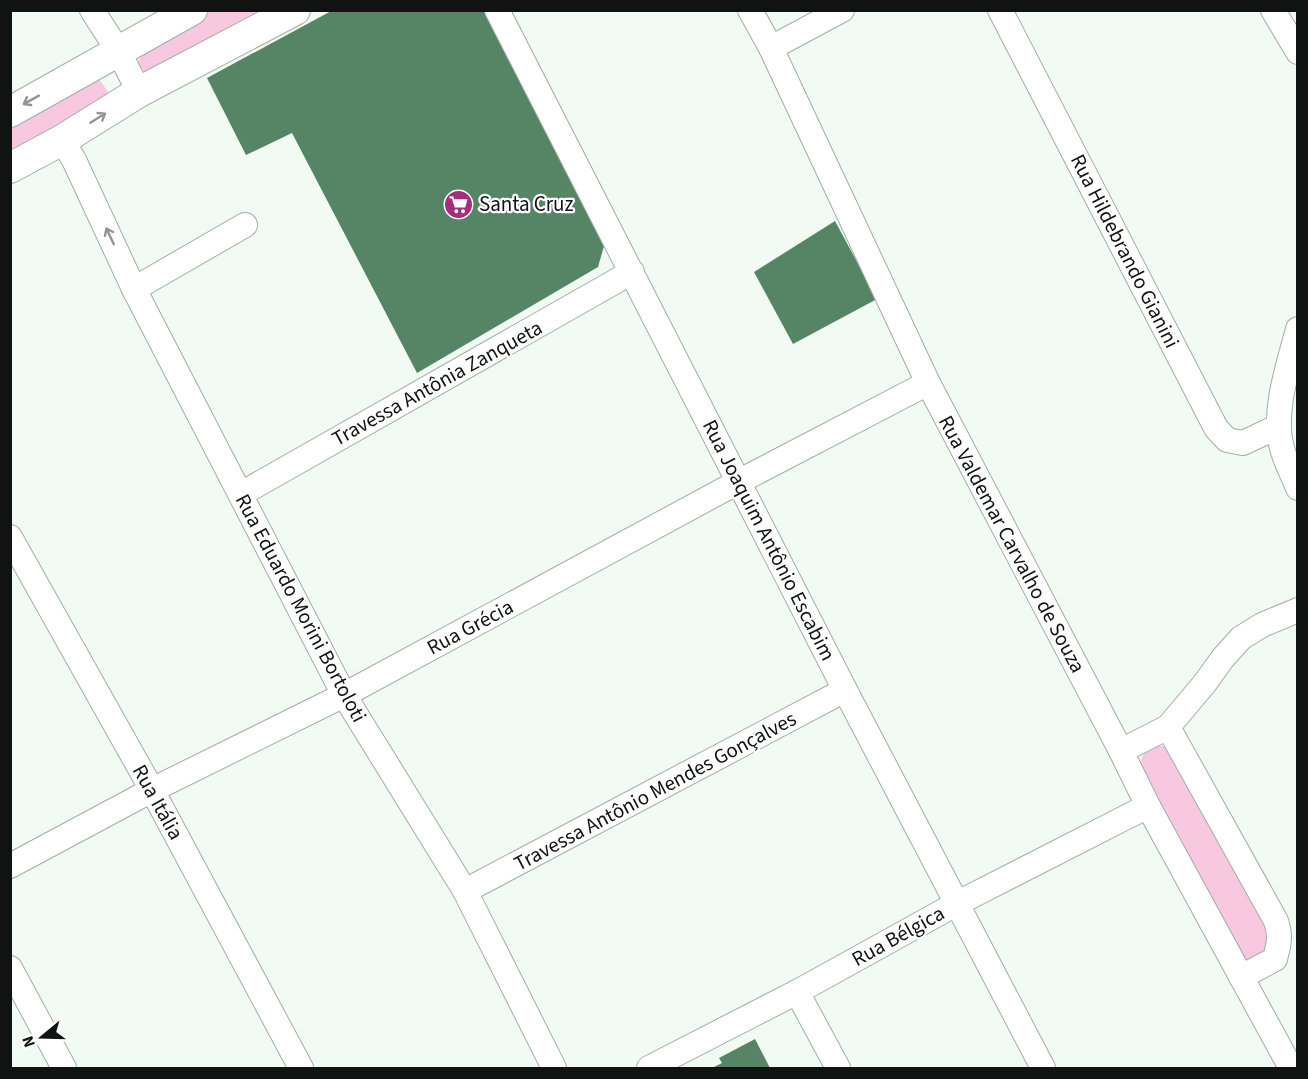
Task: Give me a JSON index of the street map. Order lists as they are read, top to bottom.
{
  "streets": {
    "street": [
      "Rua Hildebrando Gianini",
      "Travessa Antônia Zanqueta",
      "Rua Joaquim Antônio Escabim",
      "Rua Valdemar Carvalho de Souza",
      "Rua Eduardo Morini Bortoloti",
      "Rua Grécia",
      "Travessa Antônio Mendes Gonçalves",
      "Rua Itália",
      "Rua Bélgica"
    ]
  },
  "crossings": [
    ["Travessa Antônia Zanqueta", "Rua Joaquim Antônio Escabim"],
    ["Travessa Antônia Zanqueta", "Rua Eduardo Morini Bortoloti"],
    ["Rua Joaquim Antônio Escabim", "Rua Grécia"],
    ["Rua Joaquim Antônio Escabim", "Travessa Antônio Mendes Gonçalves"],
    ["Rua Joaquim Antônio Escabim", "Rua Bélgica"],
    ["Rua Valdemar Carvalho de Souza", "Rua Grécia"],
    ["Rua Valdemar Carvalho de Souza", "Rua Bélgica"],
    ["Rua Eduardo Morini Bortoloti", "Rua Grécia"],
    ["Rua Eduardo Morini Bortoloti", "Travessa Antônio Mendes Gonçalves"],
    ["Rua Grécia", "Rua Itália"]
  ],
  "places": {
    "supermarket": ["Santa Cruz"]
  },
  "north": "left"
}
